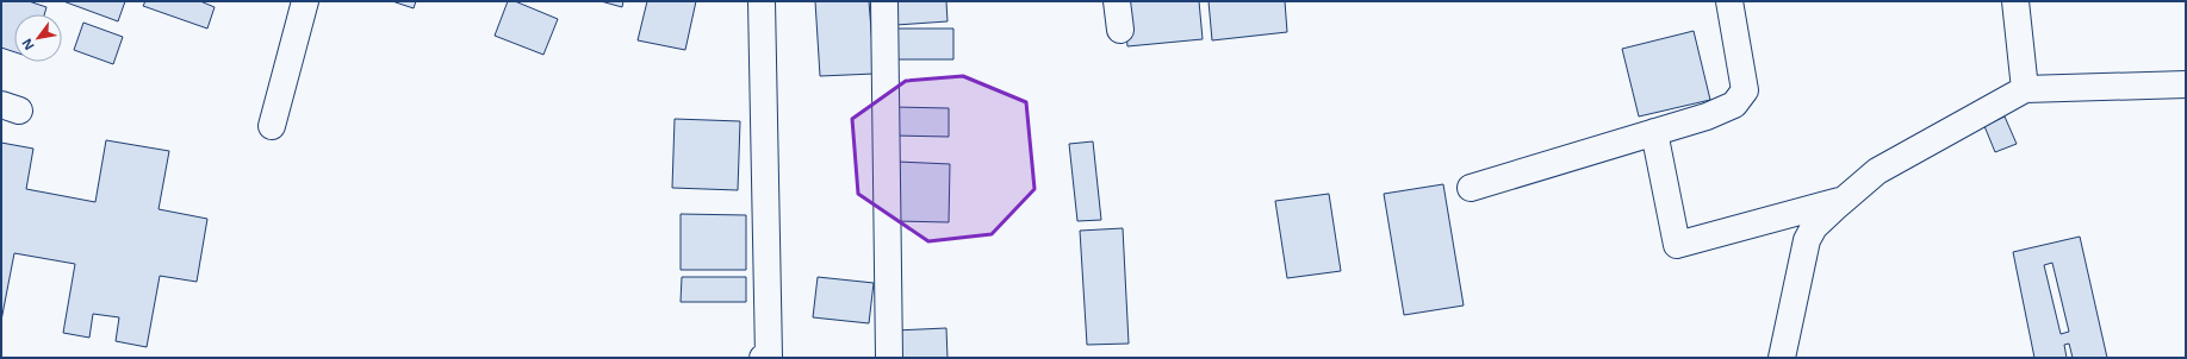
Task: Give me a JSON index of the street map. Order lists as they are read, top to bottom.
{
  "north": "bottom left"
}
